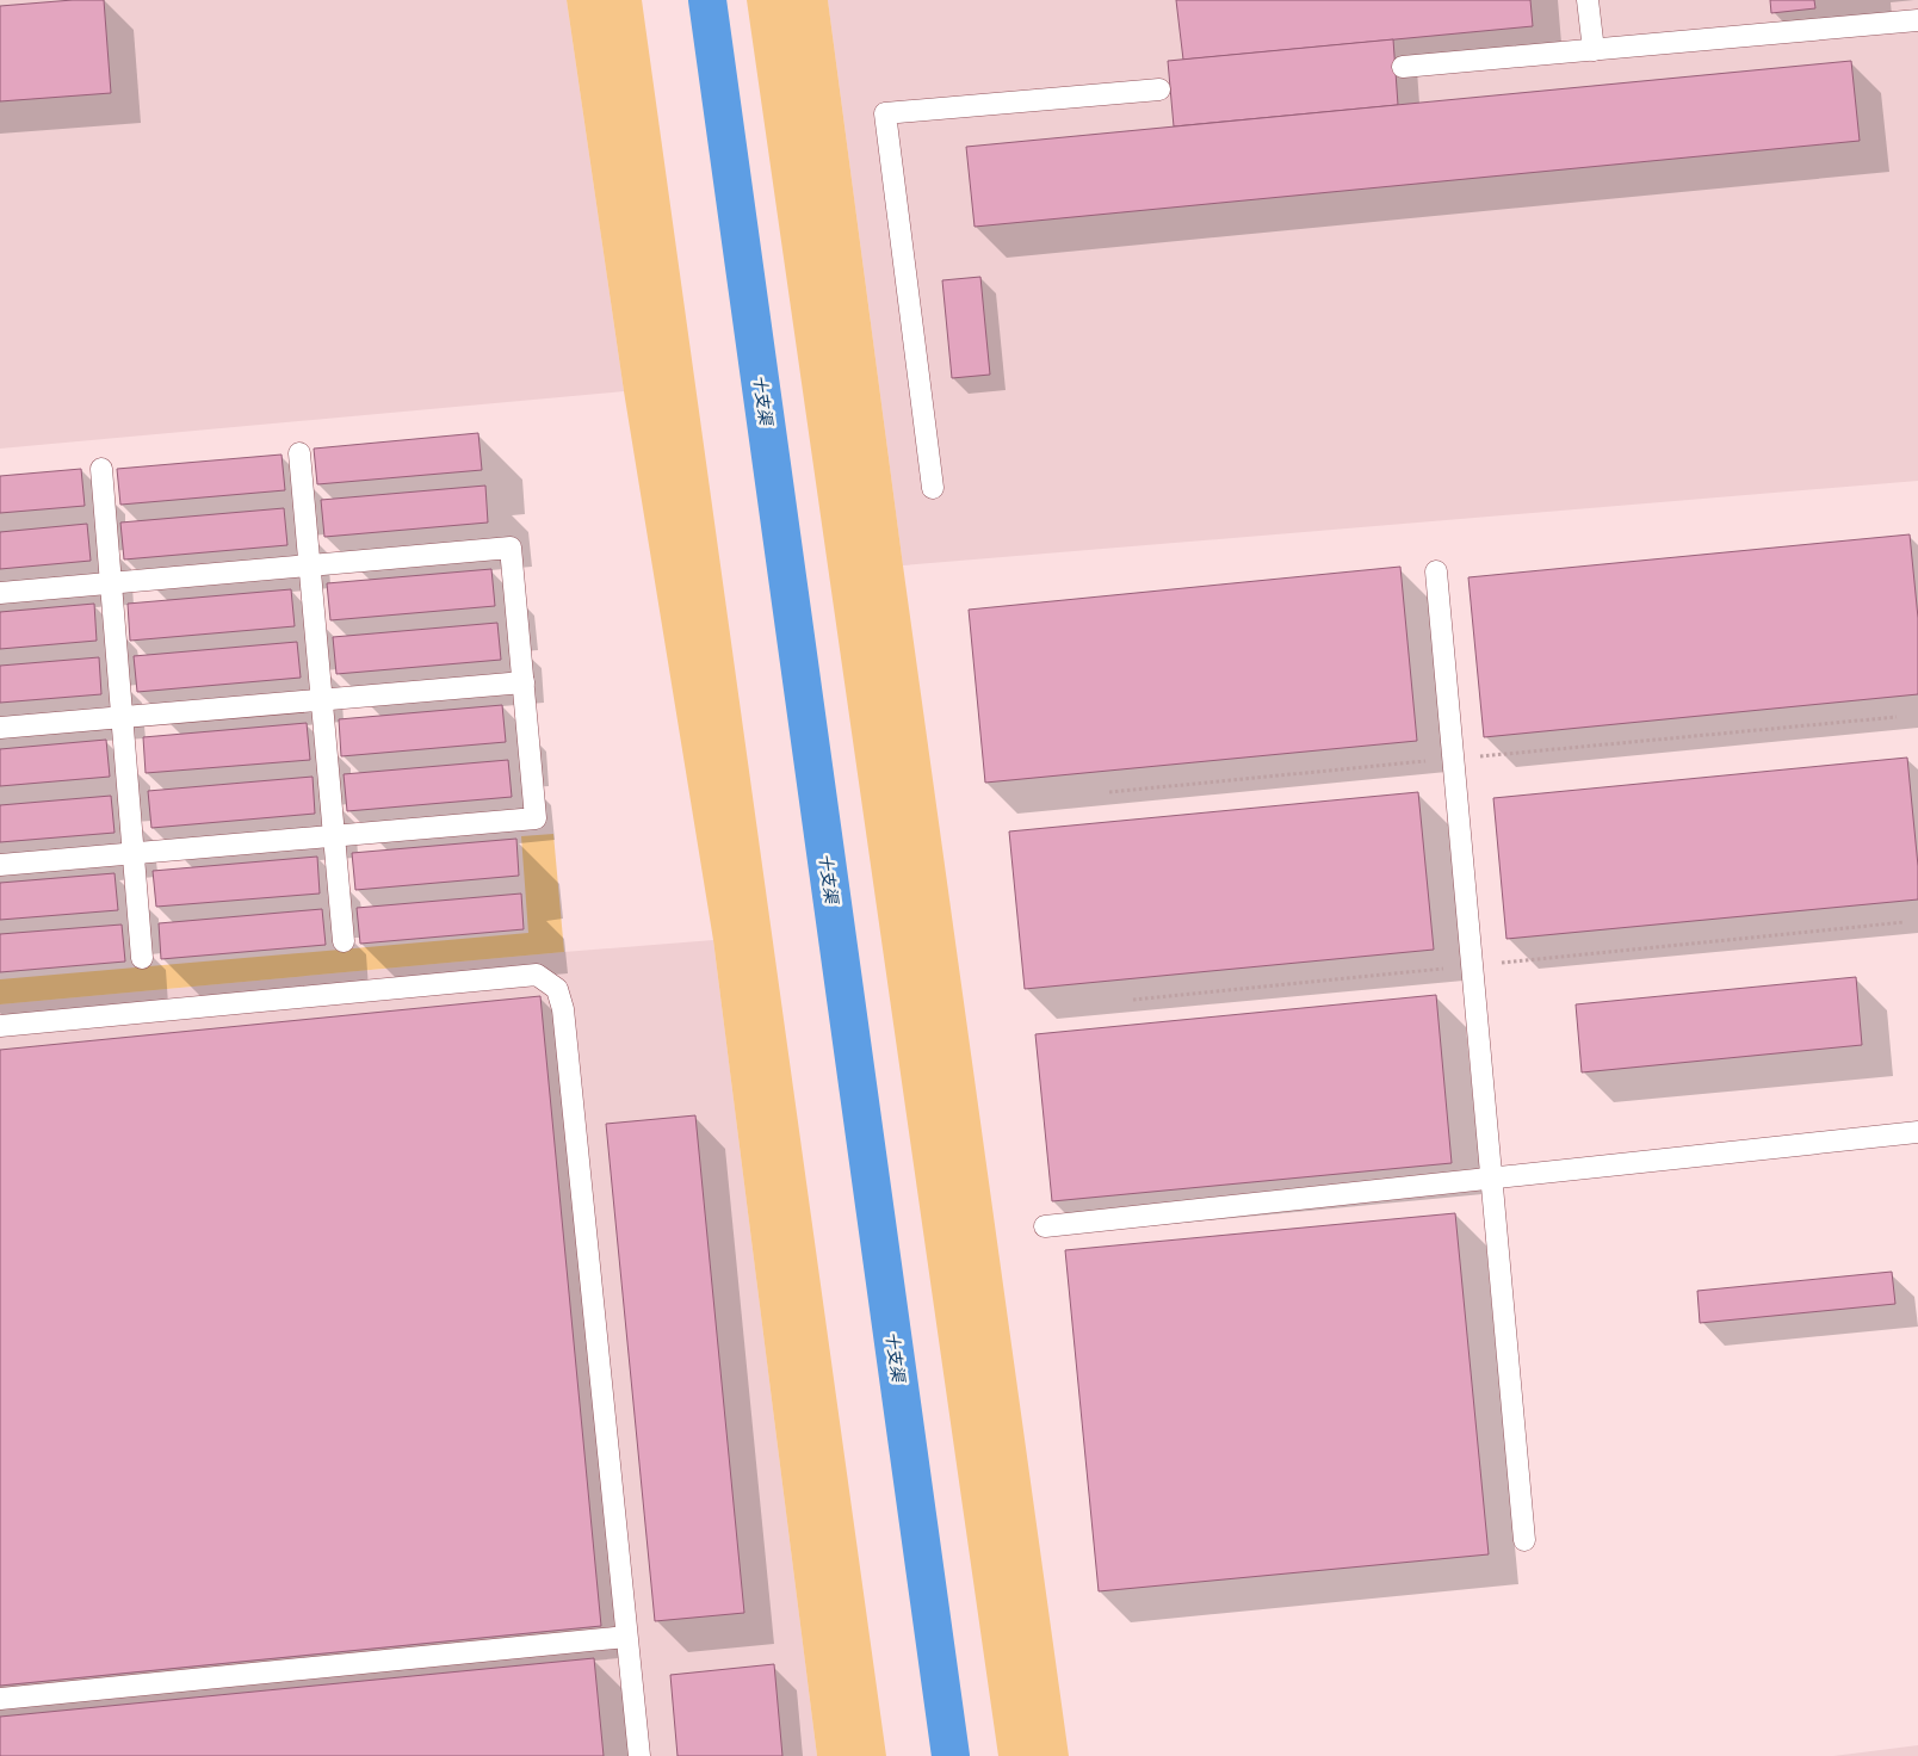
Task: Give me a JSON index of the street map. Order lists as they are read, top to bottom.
{
  "water": ["十支渠"]
}
